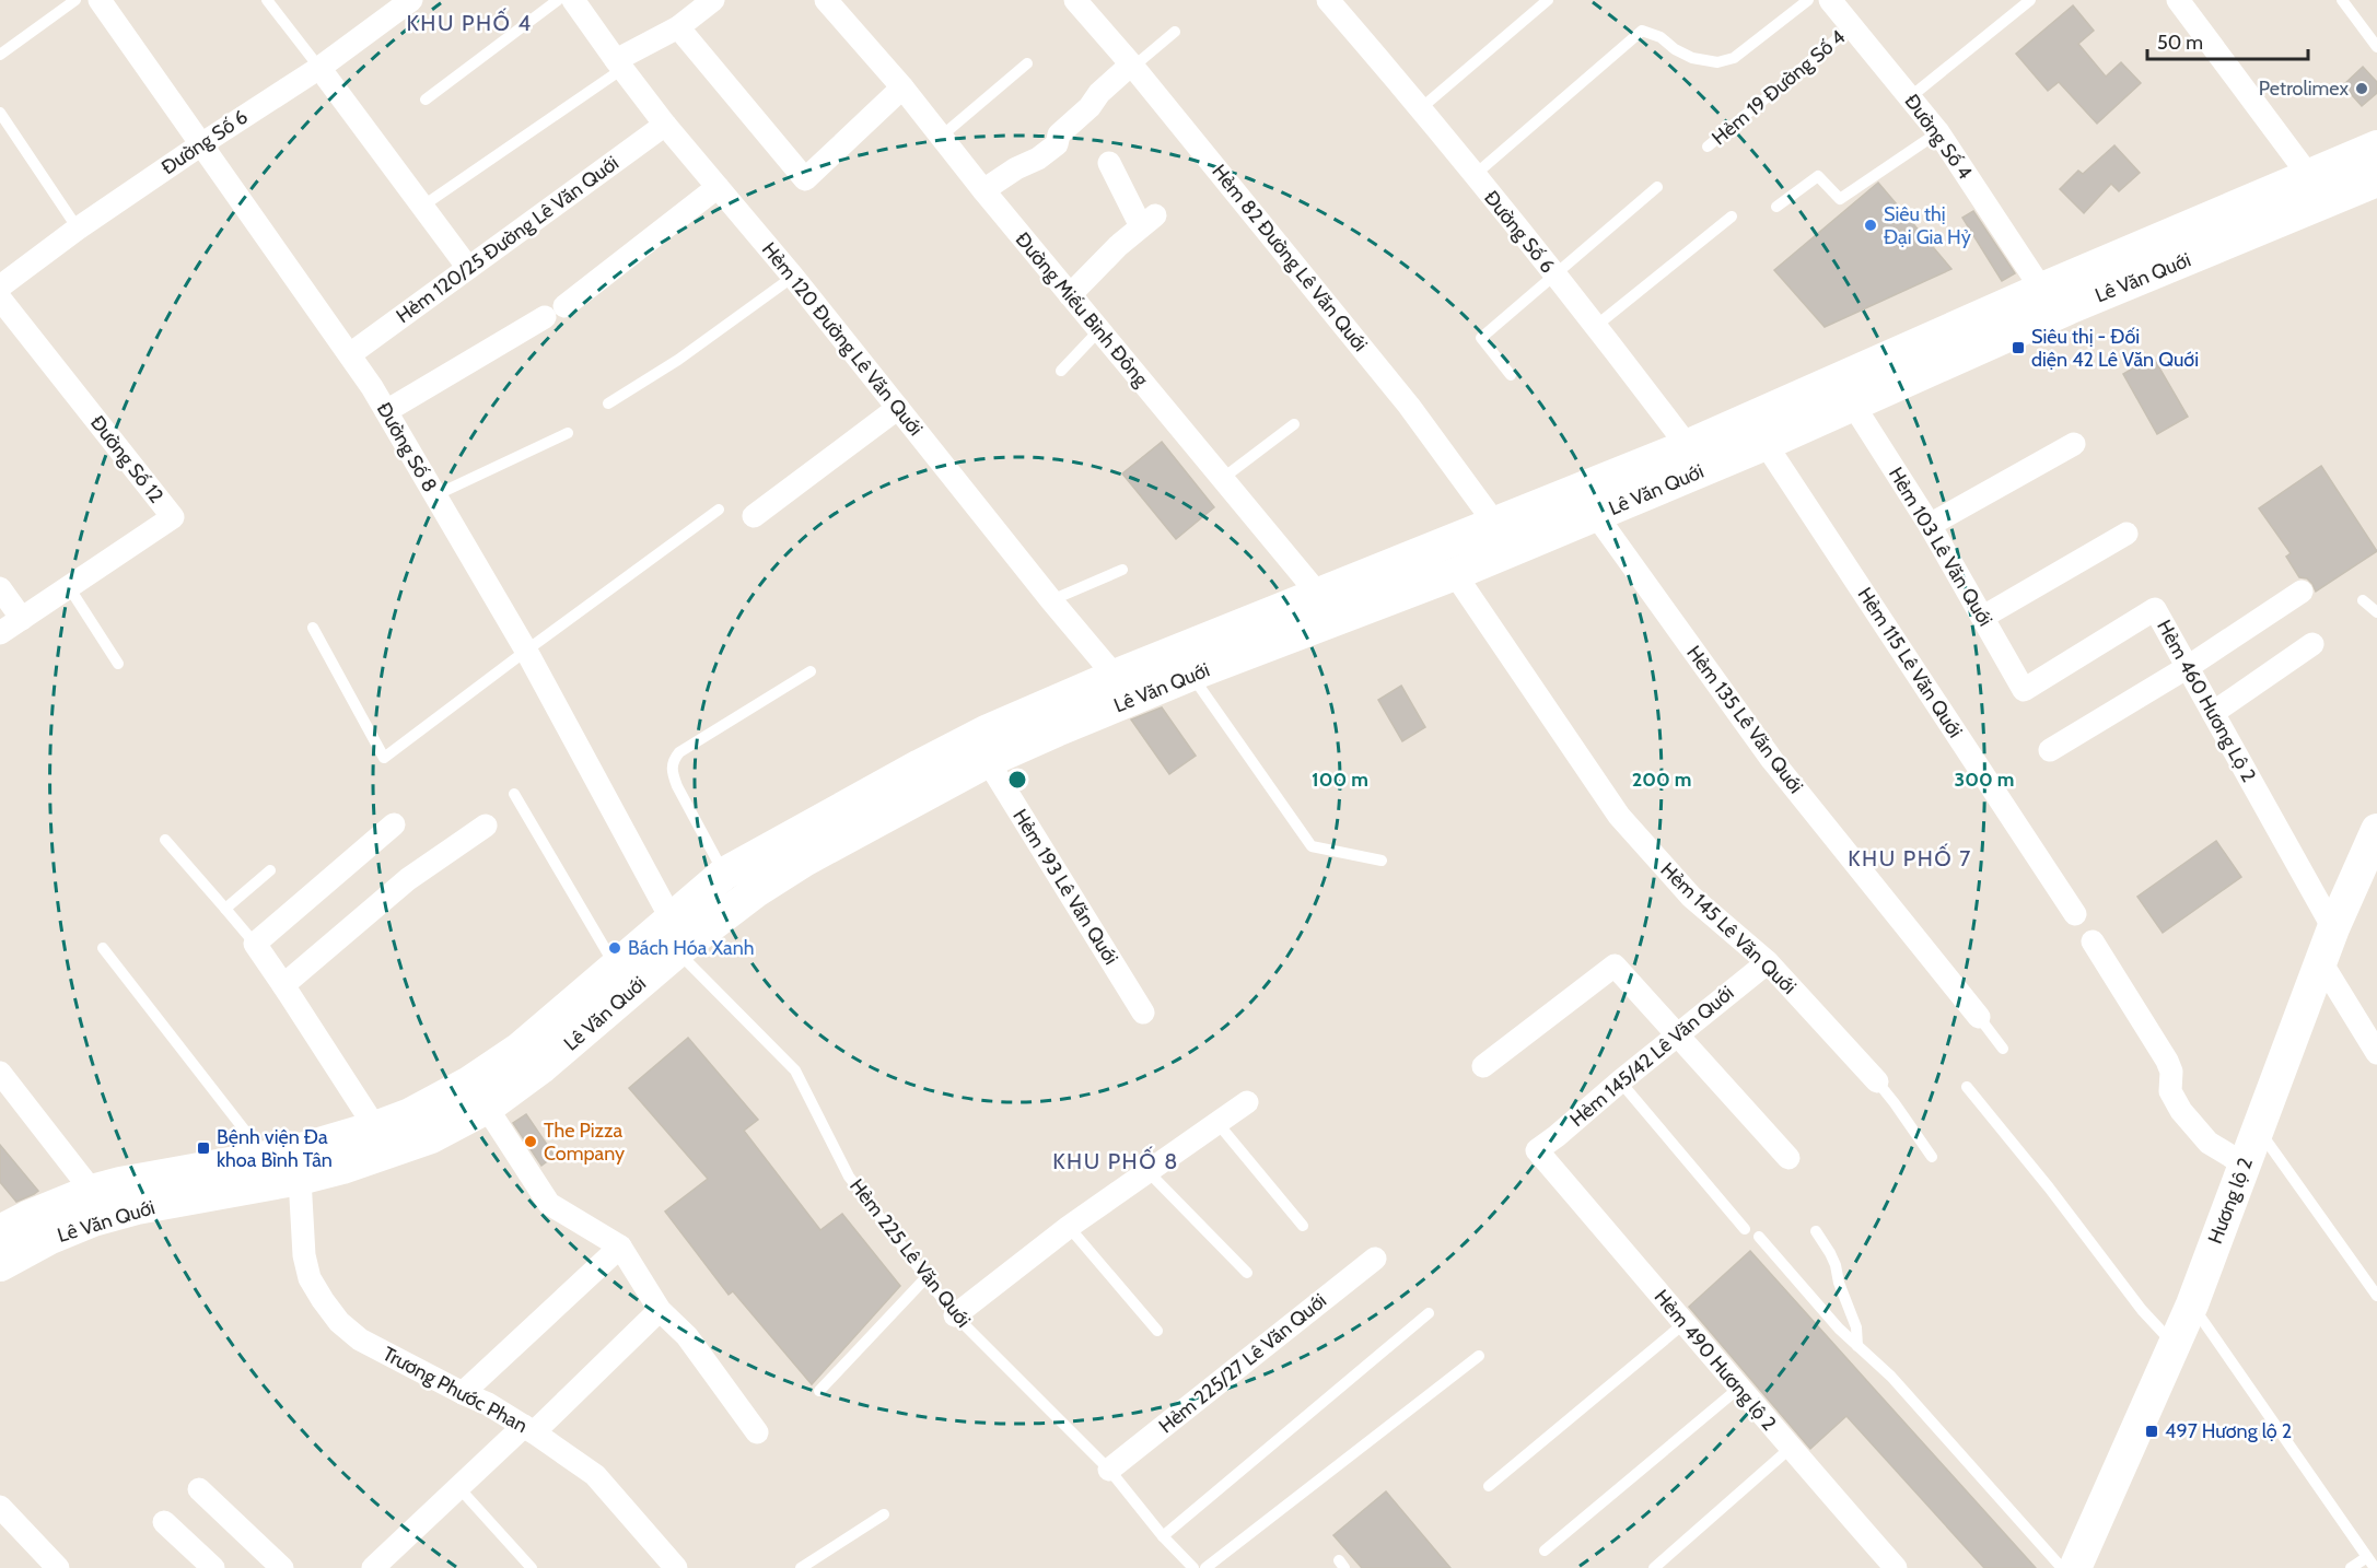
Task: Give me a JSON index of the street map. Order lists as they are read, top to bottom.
{
  "streets": {
    "main road": ["Lê Văn Quới", "Hương lộ 2"],
    "street": [
      "Đường Số 4",
      "Đường Số 6",
      "Hẻm 120/25 Đường Lê Văn Quới",
      "Hẻm 82 Đường Lê Văn Quới",
      "Đường Miếu Bình Đông",
      "Hẻm 120 Đường Lê Văn Quới",
      "Đường Số 8",
      "Đường Số 12",
      "Hẻm 103 Lê Văn Quới",
      "Hẻm 115 Lê Văn Quới",
      "Hẻm 460 Hương Lộ 2",
      "Hẻm 135 Lê Văn Quới",
      "Hẻm 193 Lê Văn Quới",
      "Hẻm 145 Lê Văn Quới",
      "Hẻm 145/42 Lê Văn Quới",
      "Hẻm 490 Hương lộ 2",
      "Hẻm 225/27 Lê Văn Quới",
      "Trương Phước Phan"
    ],
    "lane": ["Hẻm 19 Đường Số 4", "Hẻm 225 Lê Văn Quới"]
  },
  "crossings": [
    ["Hẻm 19 Đường Số 4", "Đường Số 4"],
    ["Đường Số 4", "Lê Văn Quới"],
    ["Đường Số 6", "Lê Văn Quới"],
    ["Đường Số 6", "Đường Số 8"],
    ["Hẻm 120/25 Đường Lê Văn Quới", "Hẻm 120 Đường Lê Văn Quới"],
    ["Hẻm 120/25 Đường Lê Văn Quới", "Đường Số 8"],
    ["Hẻm 82 Đường Lê Văn Quới", "Lê Văn Quới"],
    ["Lê Văn Quới", "Đường Miếu Bình Đông"],
    ["Lê Văn Quới", "Hẻm 120 Đường Lê Văn Quới"],
    ["Lê Văn Quới", "Đường Số 8"],
    ["Lê Văn Quới", "Hẻm 103 Lê Văn Quới"],
    ["Lê Văn Quới", "Hẻm 115 Lê Văn Quới"],
    ["Lê Văn Quới", "Hẻm 135 Lê Văn Quới"],
    ["Lê Văn Quới", "Hẻm 193 Lê Văn Quới"],
    ["Lê Văn Quới", "Hẻm 145 Lê Văn Quới"],
    ["Lê Văn Quới", "Hẻm 225 Lê Văn Quới"],
    ["Lê Văn Quới", "Trương Phước Phan"],
    ["Hẻm 103 Lê Văn Quới", "Hẻm 460 Hương Lộ 2"],
    ["Hẻm 460 Hương Lộ 2", "Hương lộ 2"],
    ["Hẻm 145 Lê Văn Quới", "Hẻm 145/42 Lê Văn Quới"],
    ["Hẻm 145/42 Lê Văn Quới", "Hẻm 490 Hương lộ 2"],
    ["Hẻm 225 Lê Văn Quới", "Hẻm 225/27 Lê Văn Quới"]
  ],
  "districts": ["KHU PHỐ 4", "KHU PHỐ 7", "KHU PHỐ 8"],
  "places": {
    "other": [
      "Petrolimex",
      "Siêu thị Đại Gia Hỷ",
      "Bách Hóa Xanh",
      "The Pizza Company"
    ],
    "transit": ["Siêu thị - Đối diện 42 Lê Văn Quới", "Bệnh viện Đa khoa Bình Tân", "497 Hương lộ 2"]
  },
  "scale_bar": "50 m",
  "rings": ["100 m", "200 m", "300 m"]
}
